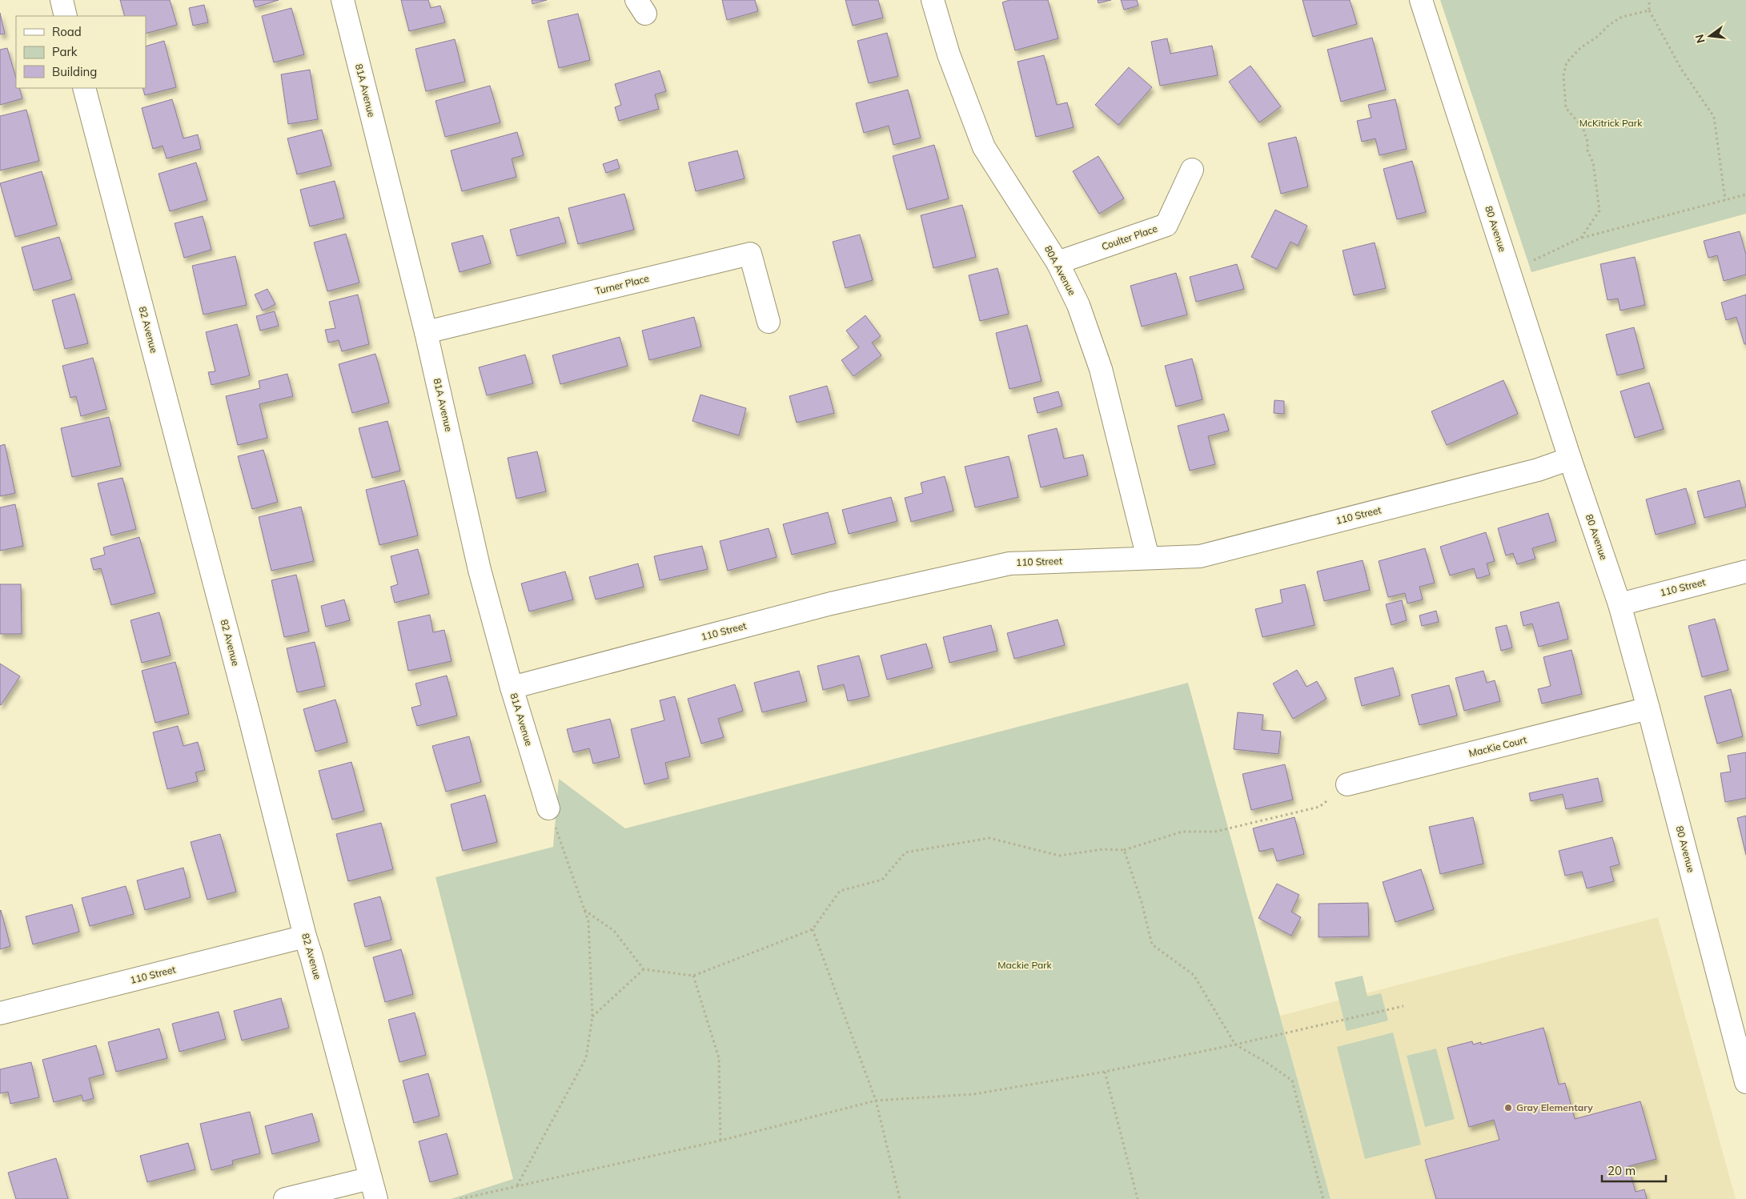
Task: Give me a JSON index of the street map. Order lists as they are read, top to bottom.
{
  "streets": {
    "street": [
      "81A Avenue",
      "80 Avenue",
      "Coulter Place",
      "80A Avenue",
      "Turner Place",
      "82 Avenue",
      "110 Street",
      "MacKie Court"
    ]
  },
  "crossings": [
    ["81A Avenue", "Turner Place"],
    ["81A Avenue", "110 Street"],
    ["80 Avenue", "110 Street"],
    ["80 Avenue", "MacKie Court"],
    ["Coulter Place", "80A Avenue"],
    ["80A Avenue", "110 Street"],
    ["82 Avenue", "110 Street"]
  ],
  "parks": ["McKitrick Park", "Mackie Park"],
  "places": ["Gray Elementary"],
  "legend": ["Road", "Park", "Building"],
  "scale_bar": "20 m",
  "north": "left"
}
